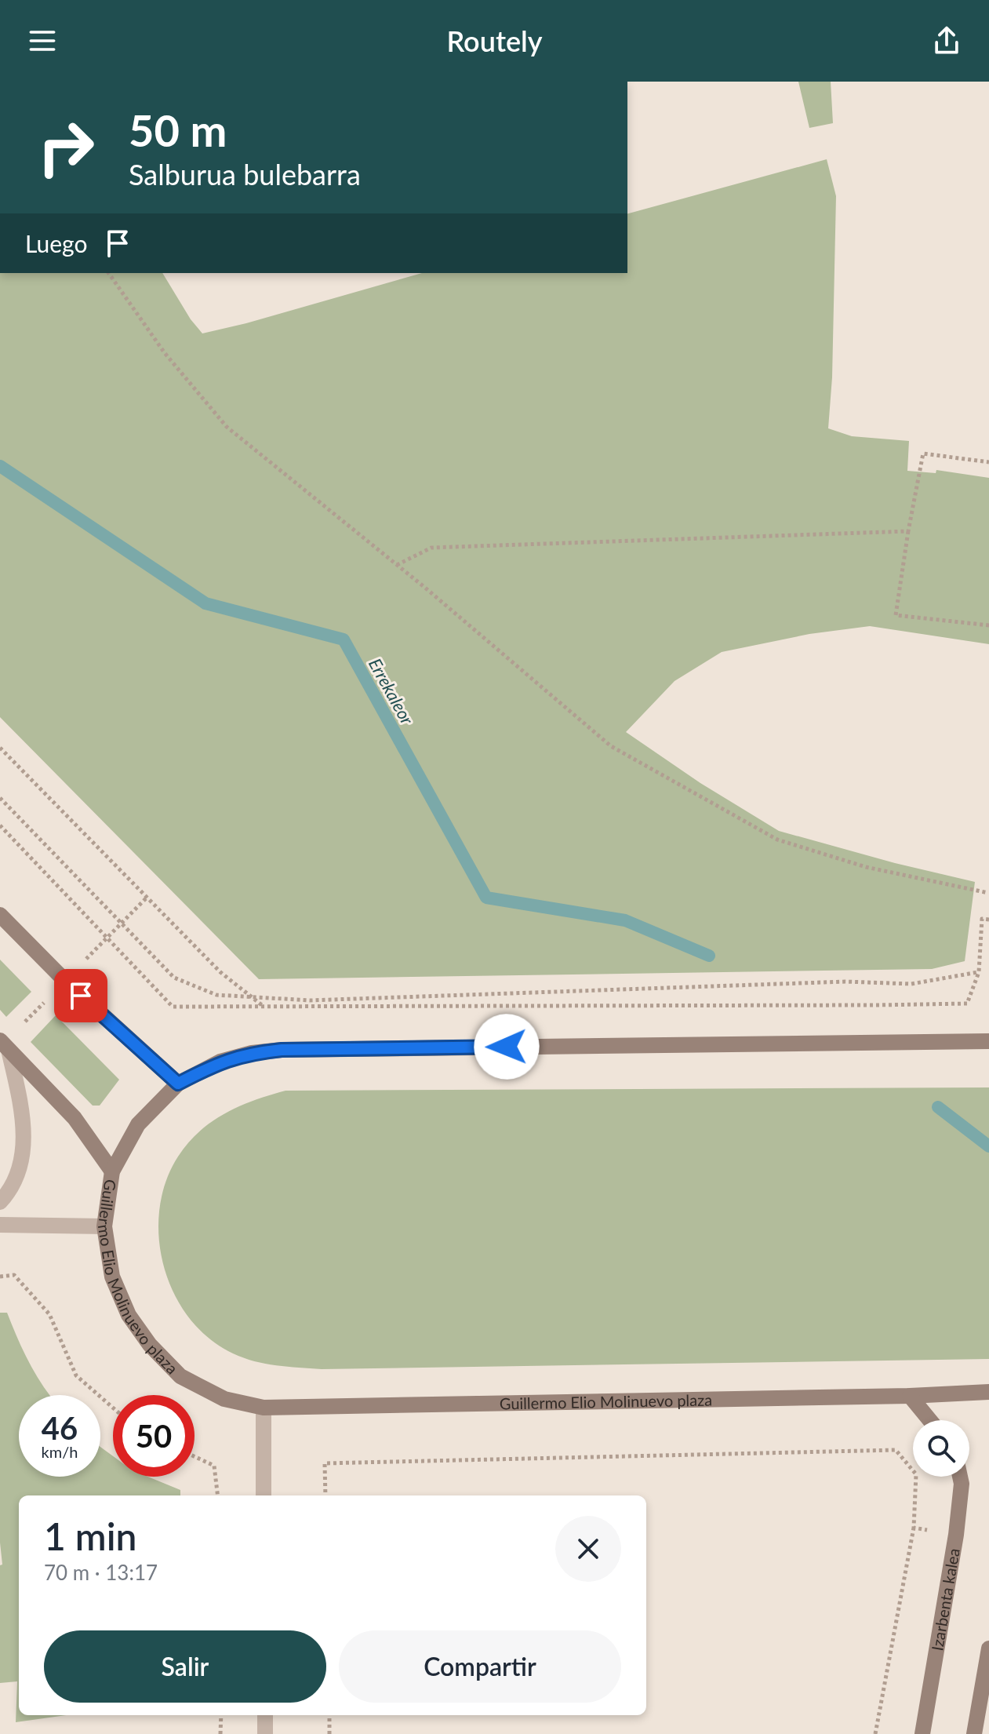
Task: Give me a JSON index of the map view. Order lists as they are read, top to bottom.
{
  "streets": {
    "main road": ["Guillermo Elio Molinuevo plaza", "Izarbenta kalea"]
  },
  "water": ["Errekaleor"],
  "page": {
    "header": "Routely",
    "turn": ["50 m", "Salburua bulebarra"],
    "then": "Luego",
    "speed": "46 km/h",
    "limit": "50",
    "heading": ["1 min", "70 m · 13:17"],
    "buttons": ["Salir", "Compartir"]
  }
}
